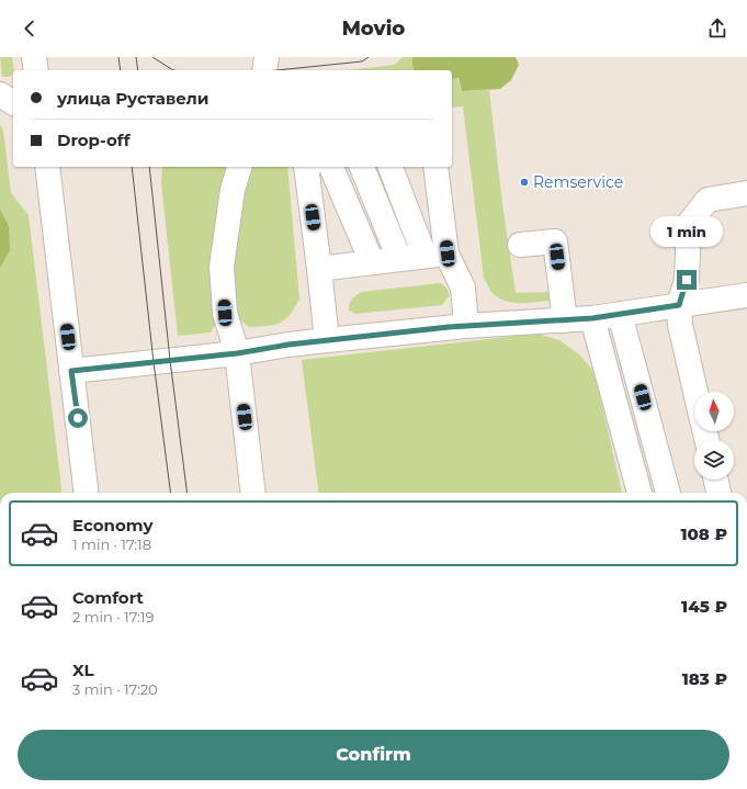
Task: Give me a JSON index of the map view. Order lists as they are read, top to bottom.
{
  "places": ["Remservice"],
  "north": "top",
  "page": {
    "header": "Movio",
    "banner": ["улица Руставели", "Drop-off"],
    "bubble": "1 min",
    "list": [
      {
        "name": "Economy",
        "note": "1 min · 17:18",
        "value": "108 ₽"
      },
      {
        "name": "Comfort",
        "note": "2 min · 17:19",
        "value": "145 ₽"
      },
      {
        "name": "XL",
        "note": "3 min · 17:20",
        "value": "183 ₽"
      }
    ],
    "buttons": "Confirm"
  }
}
